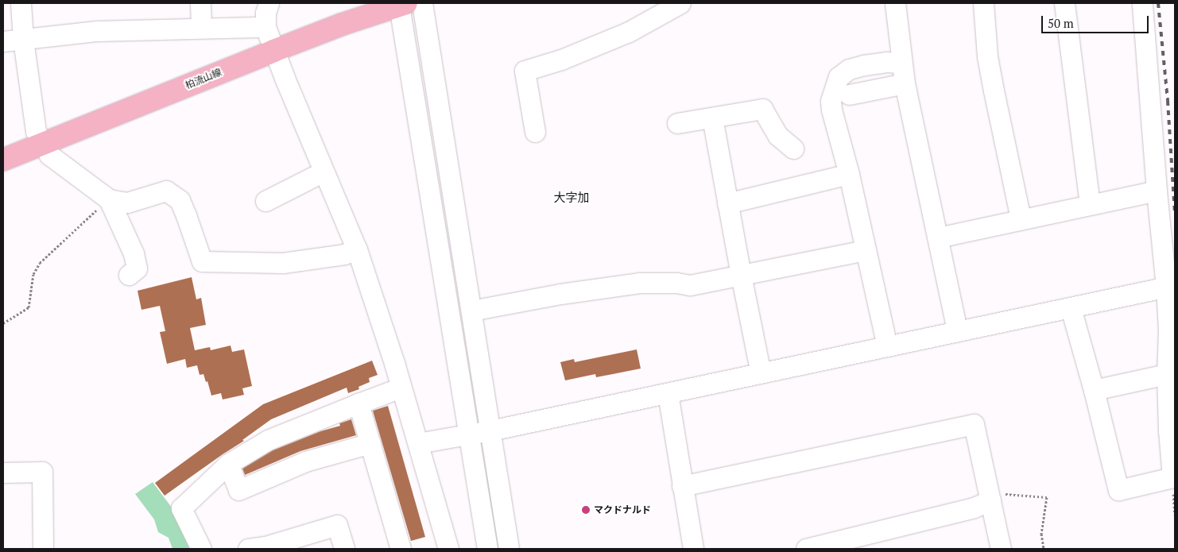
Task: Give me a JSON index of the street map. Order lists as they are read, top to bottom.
{
  "streets": {
    "main road": ["柏流山線"]
  },
  "districts": ["大字加"],
  "places": ["マクドナルド"],
  "scale_bar": "50 m"
}
